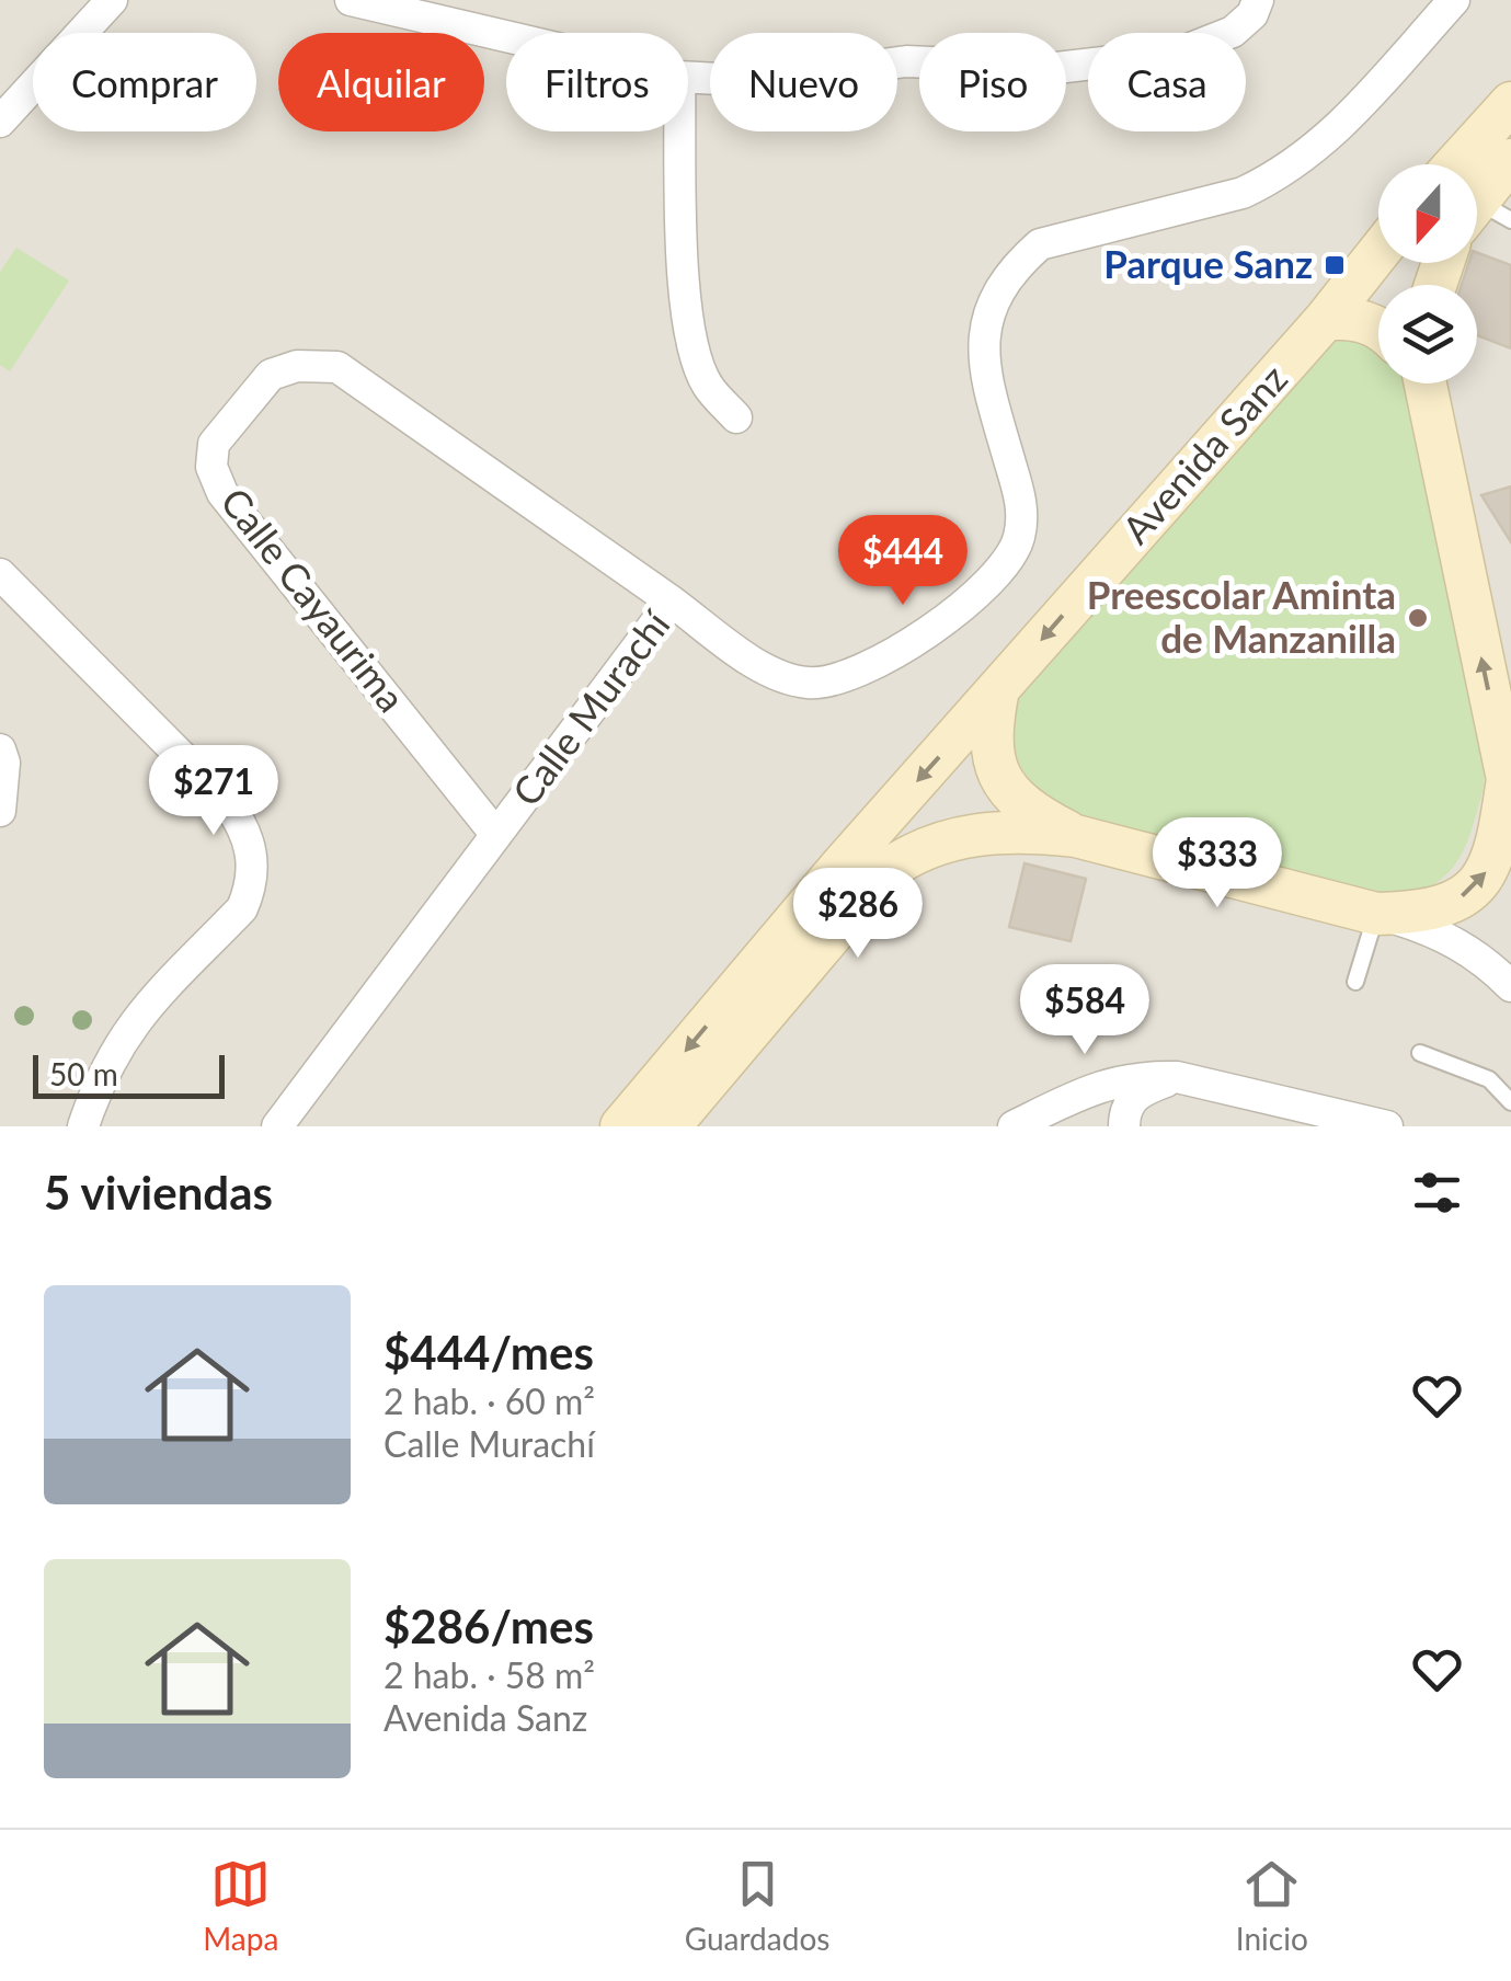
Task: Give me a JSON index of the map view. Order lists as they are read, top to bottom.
{
  "streets": {
    "street": ["Avenida Sanz", "Calle Cayaurima", "Calle Murachí"]
  },
  "crossings": [
    ["Calle Cayaurima", "Calle Murachí"]
  ],
  "places": {
    "transit": ["Parque Sanz"],
    "other": ["Preescolar Aminta de Manzanilla"]
  },
  "scale_bar": "50 m",
  "north": "bottom",
  "page": {
    "chip": [
      "Comprar",
      "Alquilar",
      "Filtros",
      "Nuevo",
      "Piso",
      "Casa"
    ],
    "price": [
      "$444",
      "$271",
      "$333",
      "$286",
      "$584"
    ],
    "scale": "50 m",
    "heading": "5 viviendas",
    "list": [
      {
        "name": "$444/mes",
        "note": "2 hab. · 60 m² · Calle Murachí"
      },
      {
        "name": "$286/mes",
        "note": "2 hab. · 58 m² · Avenida Sanz"
      }
    ],
    "tabs": ["Mapa", "Guardados", "Inicio"]
  }
}
